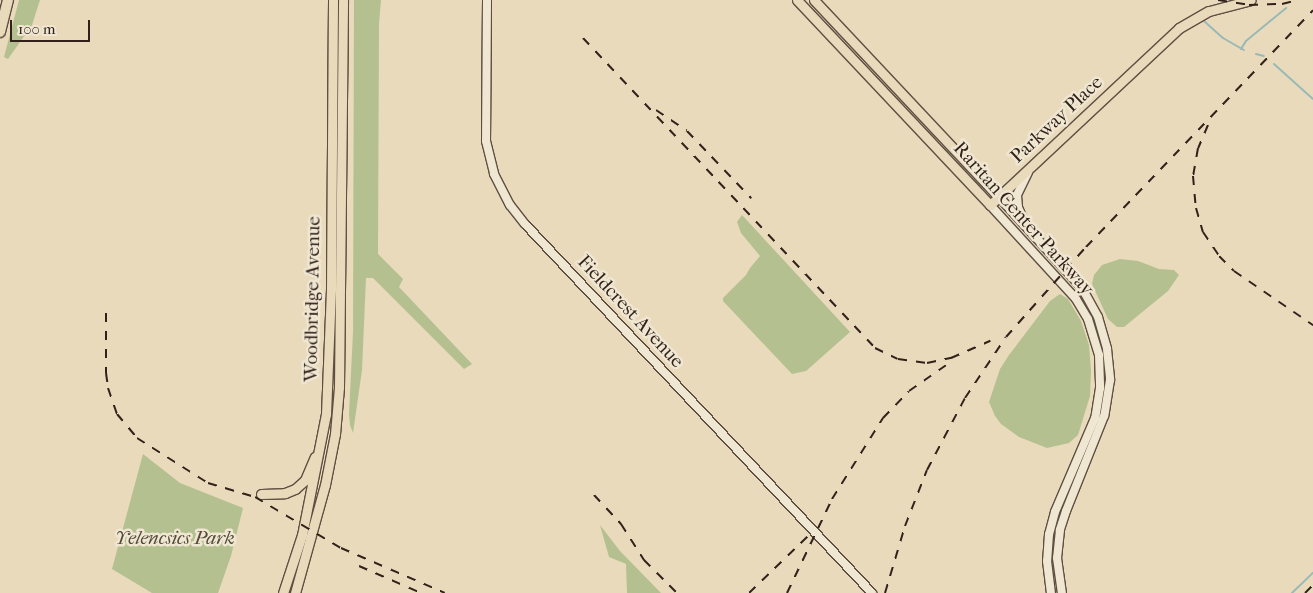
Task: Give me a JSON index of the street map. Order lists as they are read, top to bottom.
{
  "streets": {
    "main road": ["Parkway Place", "Raritan Center Parkway", "Woodbridge Avenue"],
    "street": ["Fieldcrest Avenue"]
  },
  "crossings": [
    ["Parkway Place", "Raritan Center Parkway"]
  ],
  "parks": ["Yelencsics Park"],
  "scale_bar": "100 m"
}
